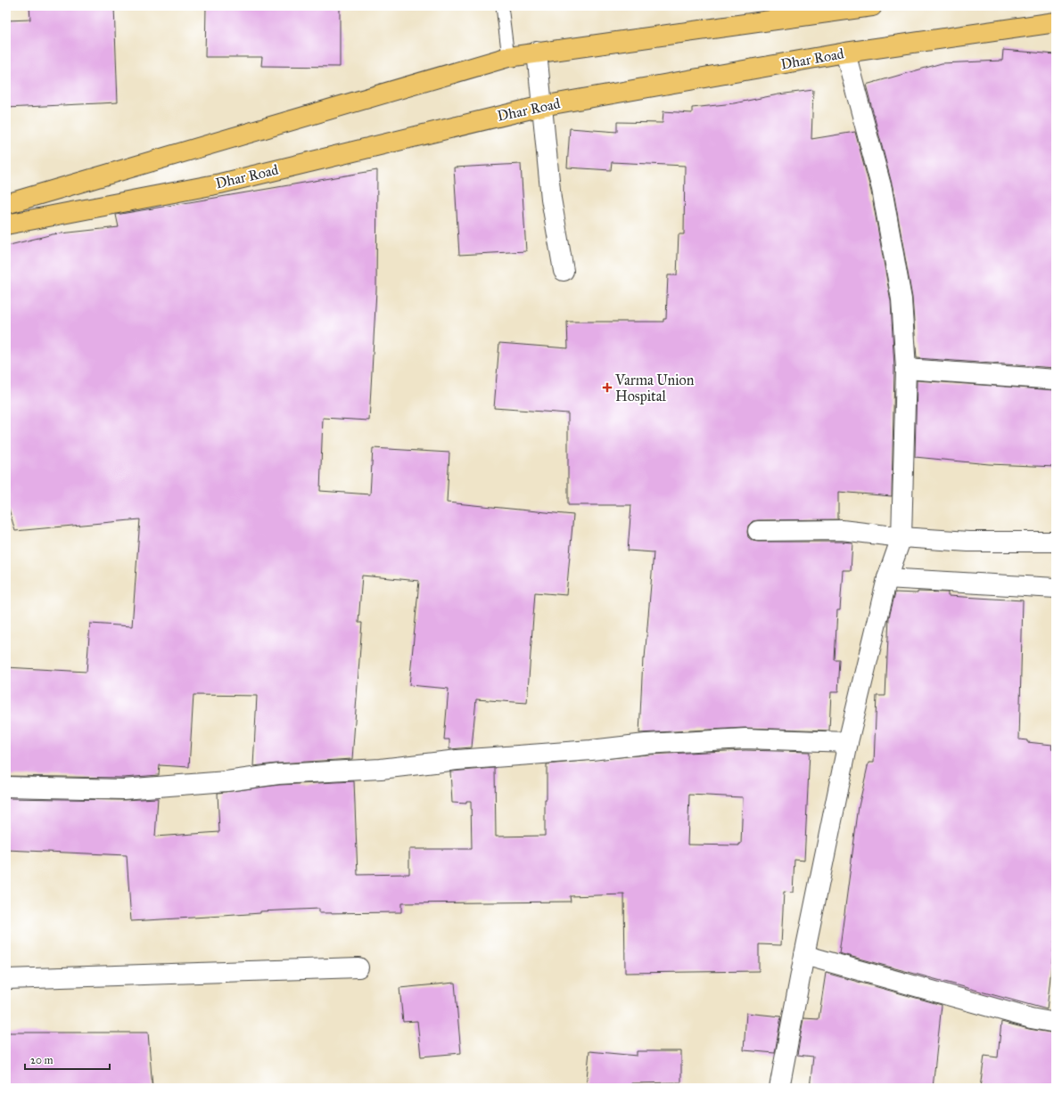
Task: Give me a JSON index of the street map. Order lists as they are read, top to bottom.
{
  "streets": {
    "main road": ["Dhar Road"]
  },
  "places": {
    "health": ["Varma Union Hospital"]
  },
  "scale_bar": "20 m"
}
